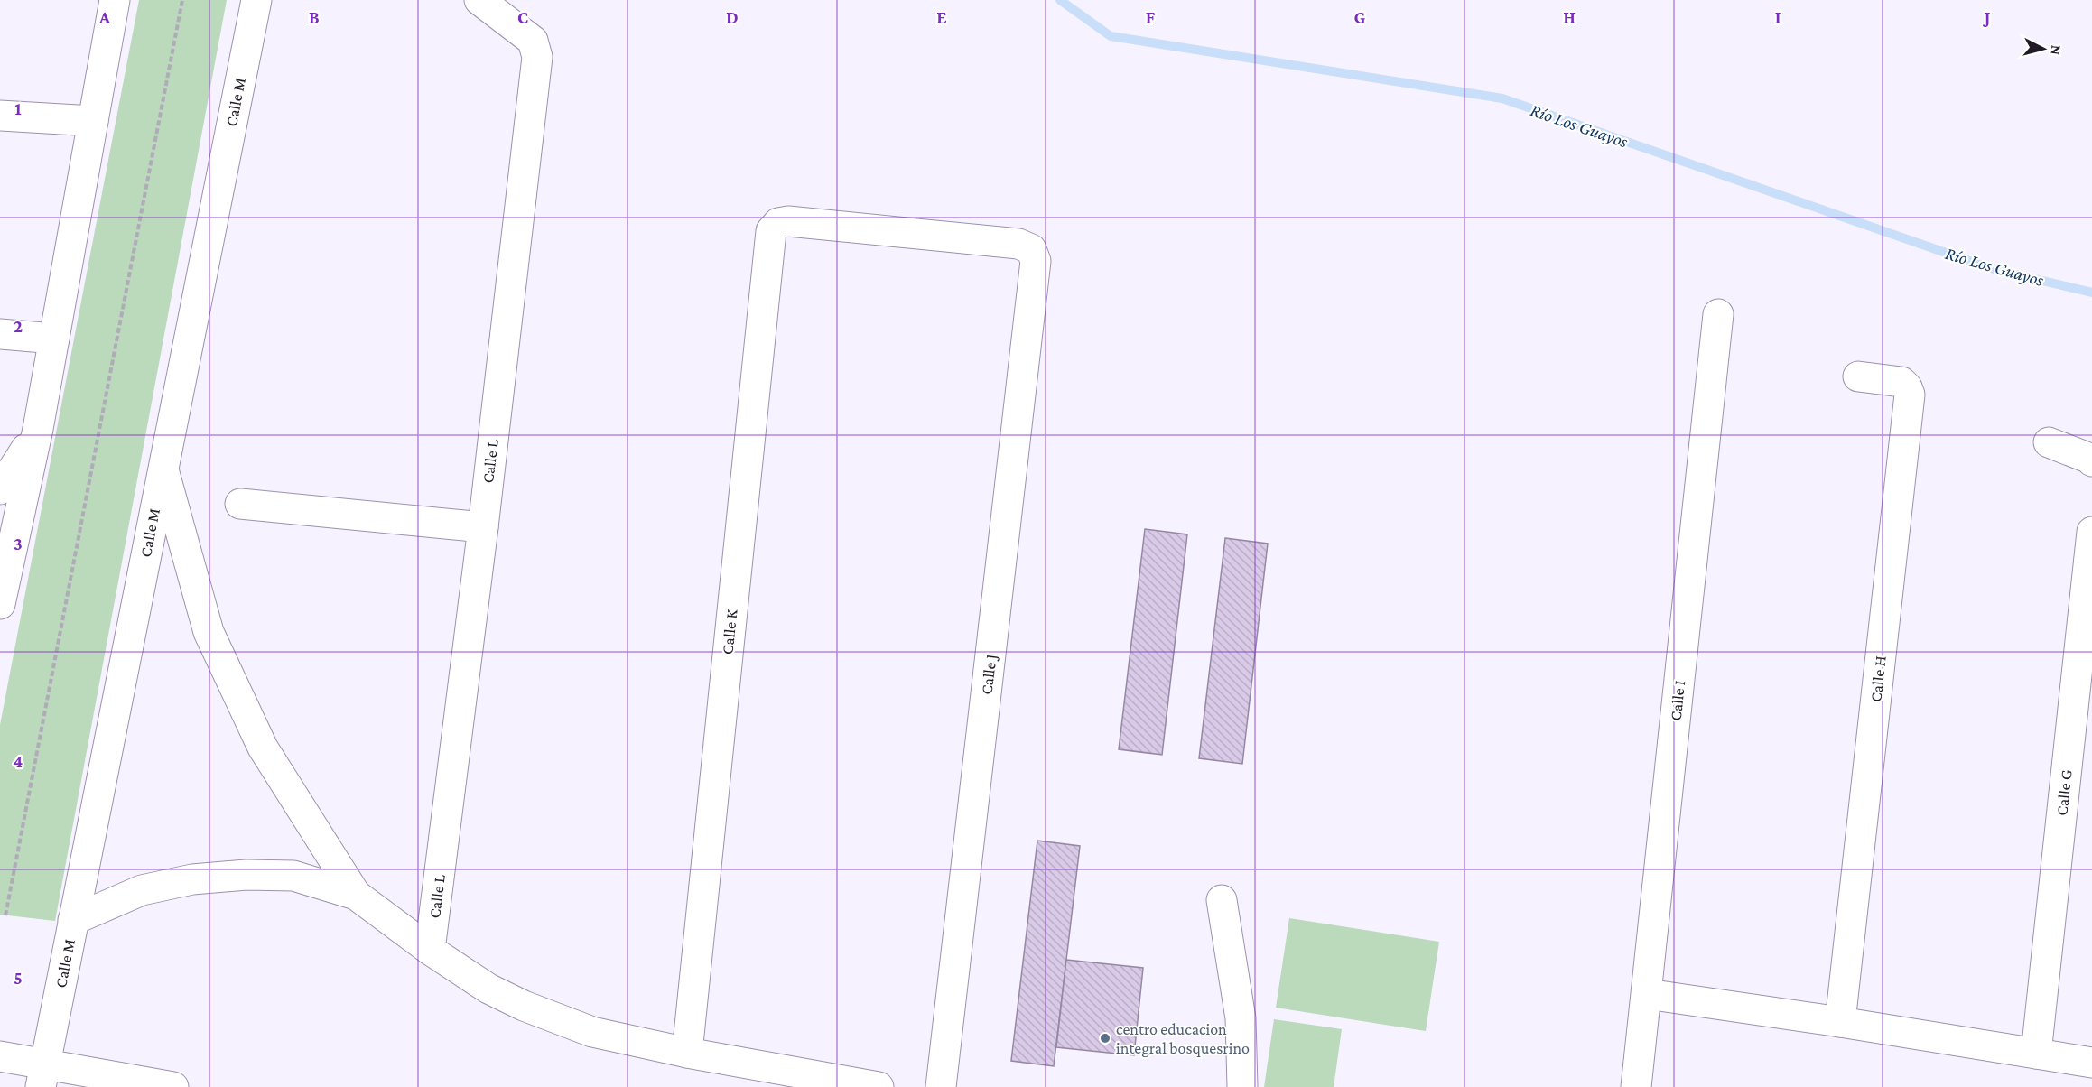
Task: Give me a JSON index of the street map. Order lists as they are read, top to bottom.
{
  "streets": {
    "street": [
      "Calle M",
      "Calle L",
      "Calle K",
      "Calle J",
      "Calle H",
      "Calle I",
      "Calle G"
    ]
  },
  "crossings": [
    ["Calle K", "Calle J"]
  ],
  "water": ["Río Los Guayos"],
  "places": ["centro educacion integral bosquesrino"],
  "north": "right",
  "grid": {
    "columns": [
      "A",
      "B",
      "C",
      "D",
      "E",
      "F",
      "G",
      "H",
      "I",
      "J"
    ],
    "rows": [
      "1",
      "2",
      "3",
      "4",
      "5"
    ]
  }
}
